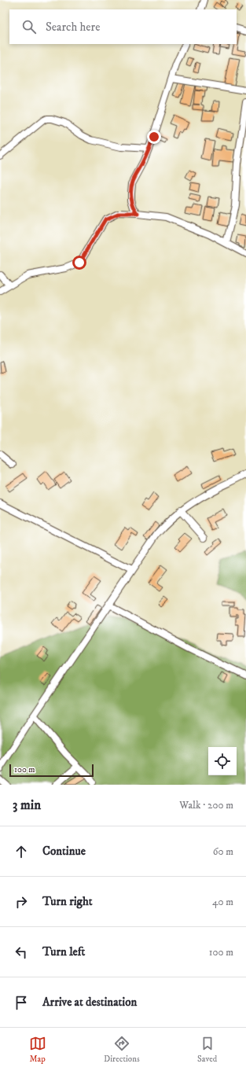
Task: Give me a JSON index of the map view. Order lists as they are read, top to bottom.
{
  "scale_bar": "100 m",
  "page": {
    "search": "Search here",
    "scale": "100 m",
    "heading": ["3 min", "Walk · 200 m"],
    "list": [
      ["Continue", "60 m"],
      ["Turn right", "40 m"],
      ["Turn left", "100 m"],
      "Arrive at destination"
    ],
    "nav": ["Map", "Directions", "Saved"]
  }
}
